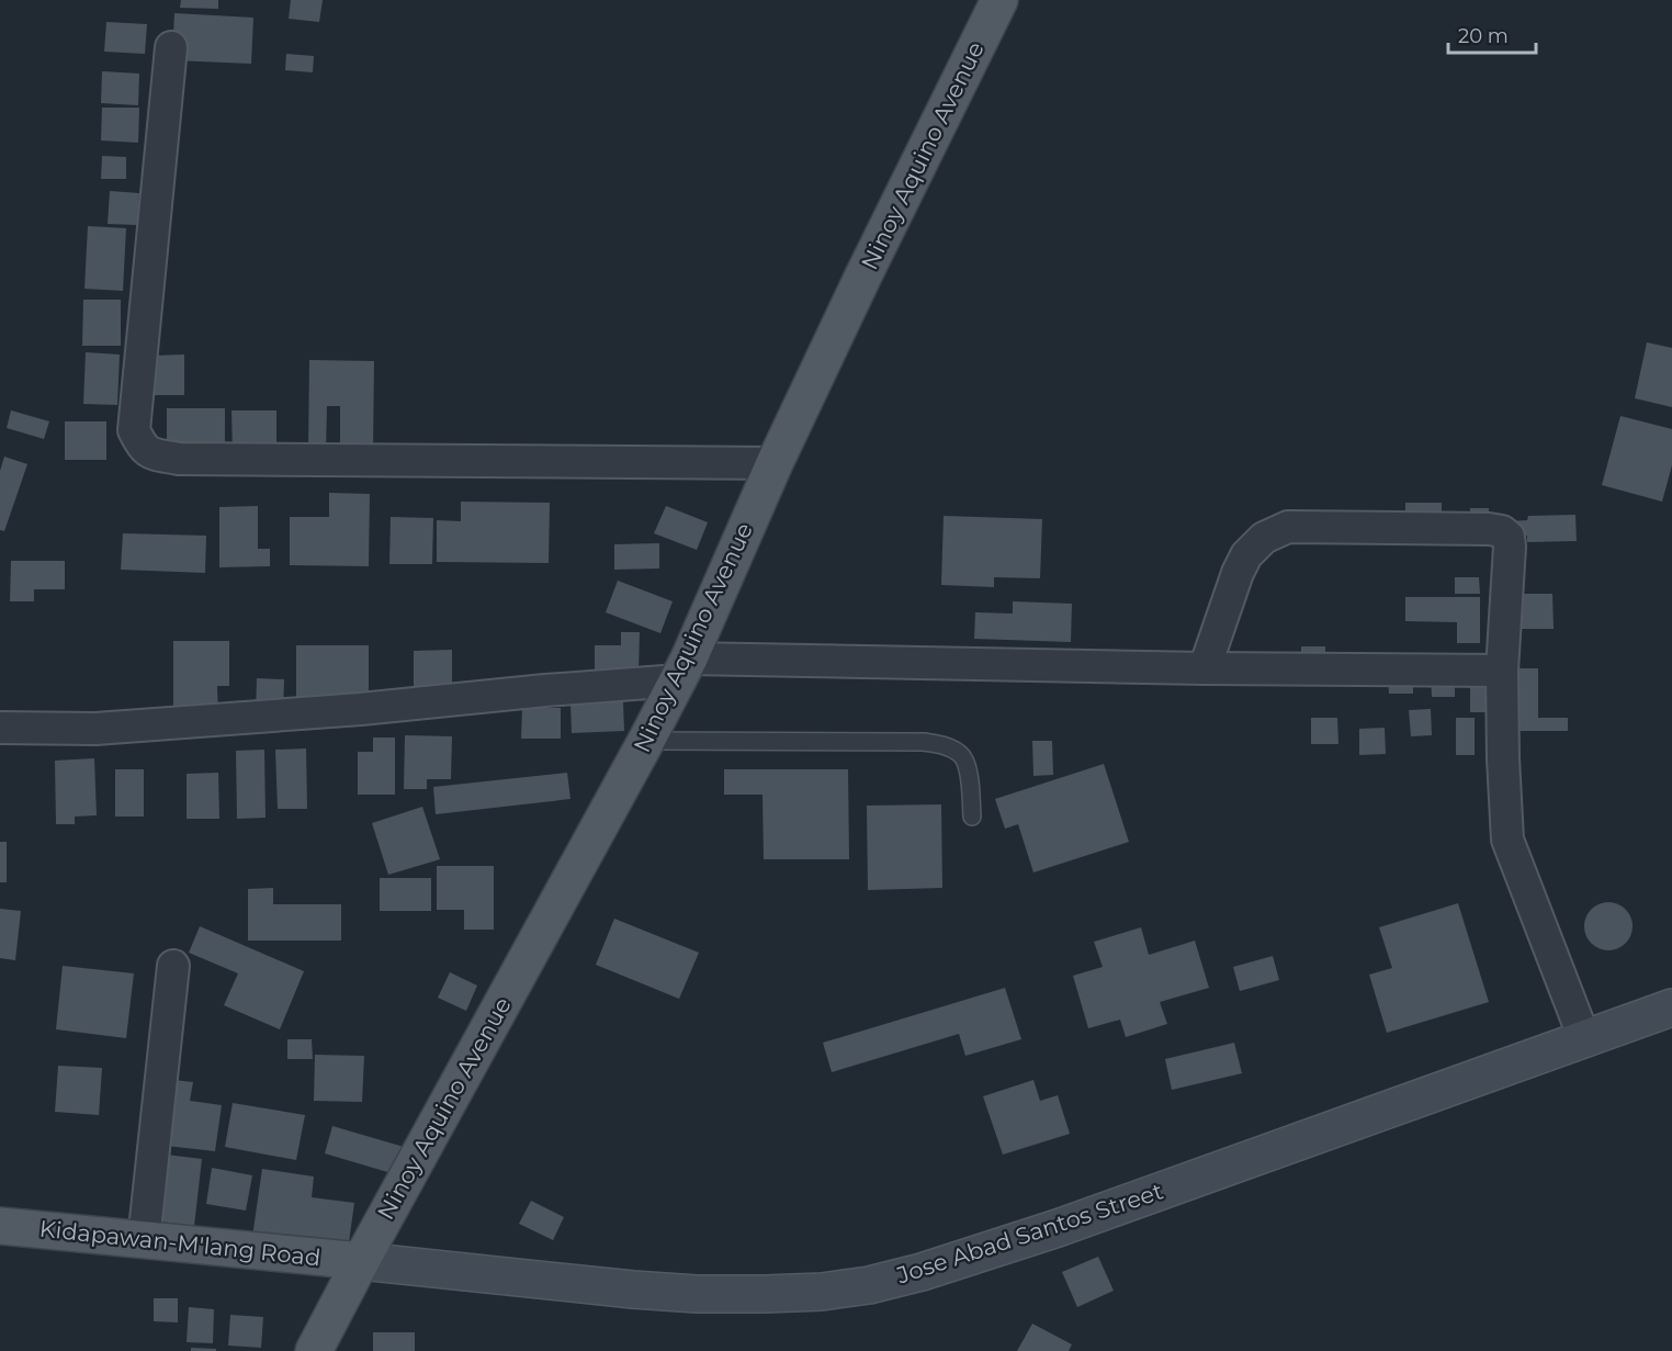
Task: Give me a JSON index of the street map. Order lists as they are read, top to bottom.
{
  "streets": {
    "main road": ["Ninoy Aquino Avenue", "Jose Abad Santos Street", "Kidapawan-M'lang Road"]
  },
  "crossings": [
    ["Ninoy Aquino Avenue", "Jose Abad Santos Street"],
    ["Ninoy Aquino Avenue", "Kidapawan-M'lang Road"],
    ["Jose Abad Santos Street", "Kidapawan-M'lang Road"]
  ],
  "scale_bar": "20 m"
}
